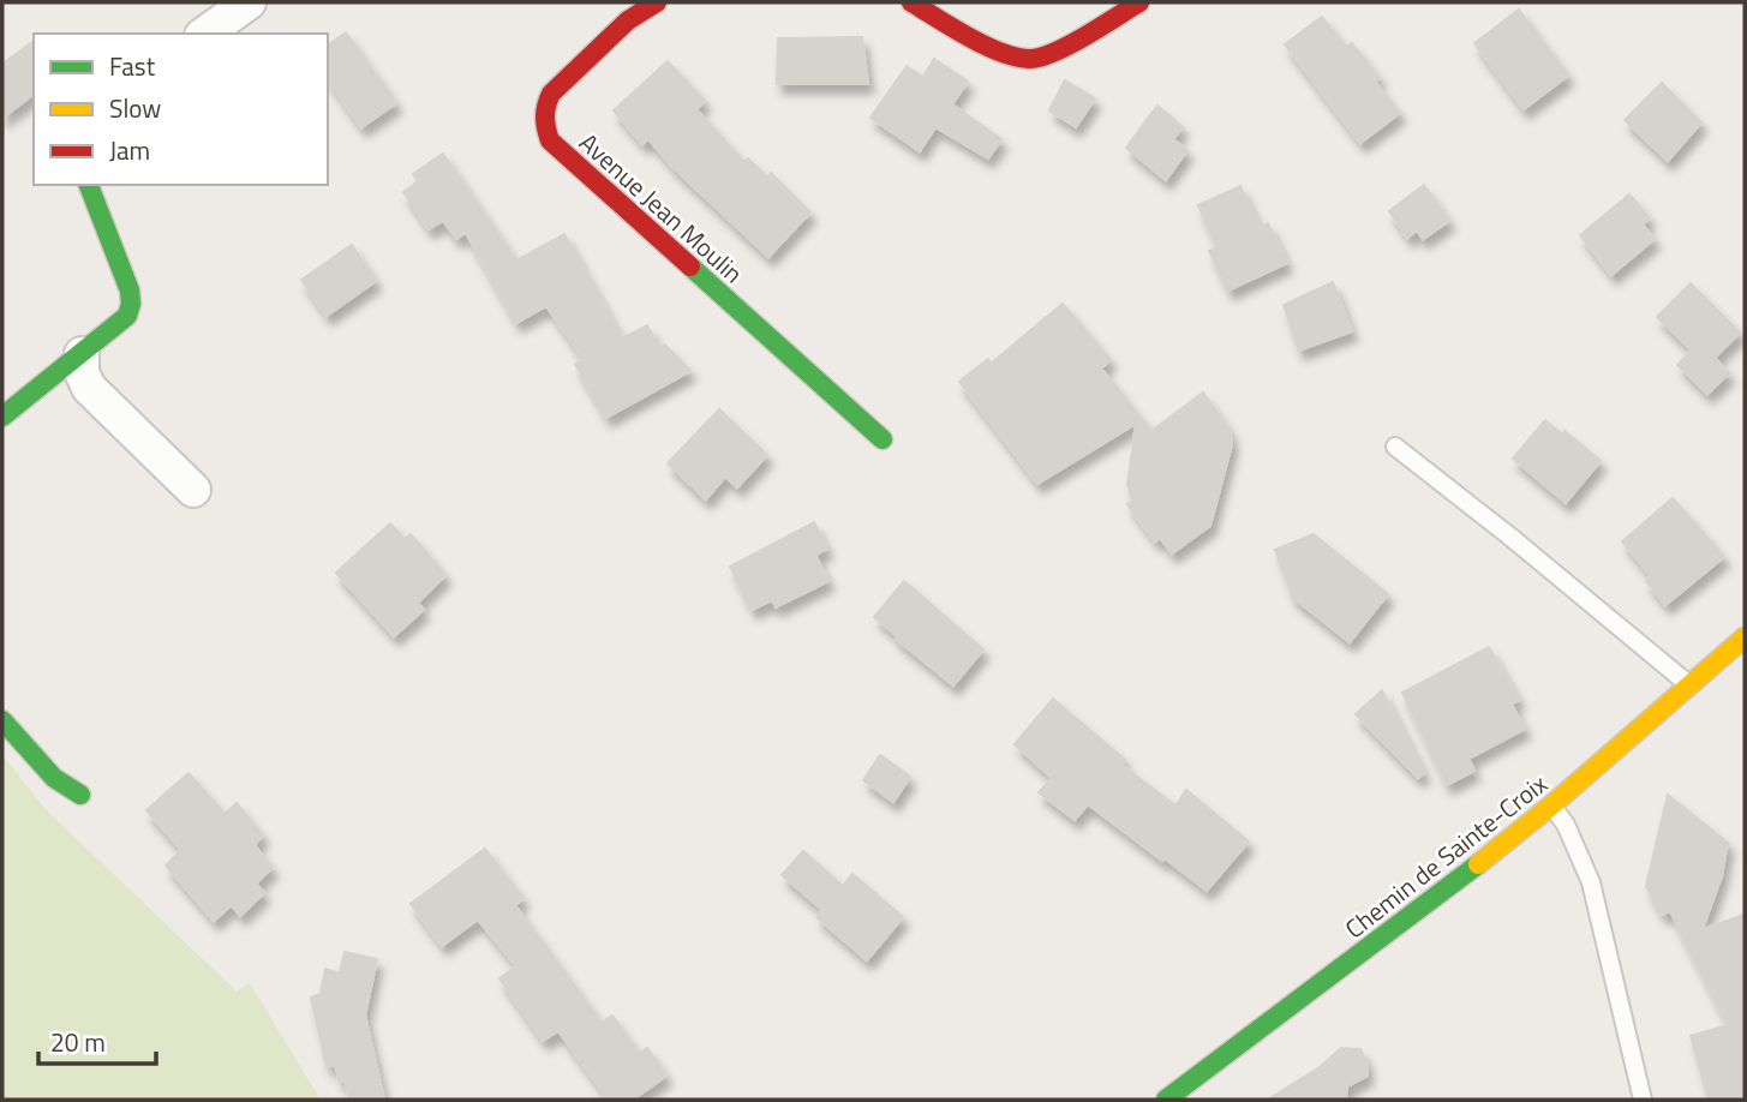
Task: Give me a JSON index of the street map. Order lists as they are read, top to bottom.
{
  "streets": {
    "street": ["Avenue Jean Moulin", "Chemin de Sainte-Croix"]
  },
  "legend": ["Fast", "Slow", "Jam"],
  "scale_bar": "20 m"
}
